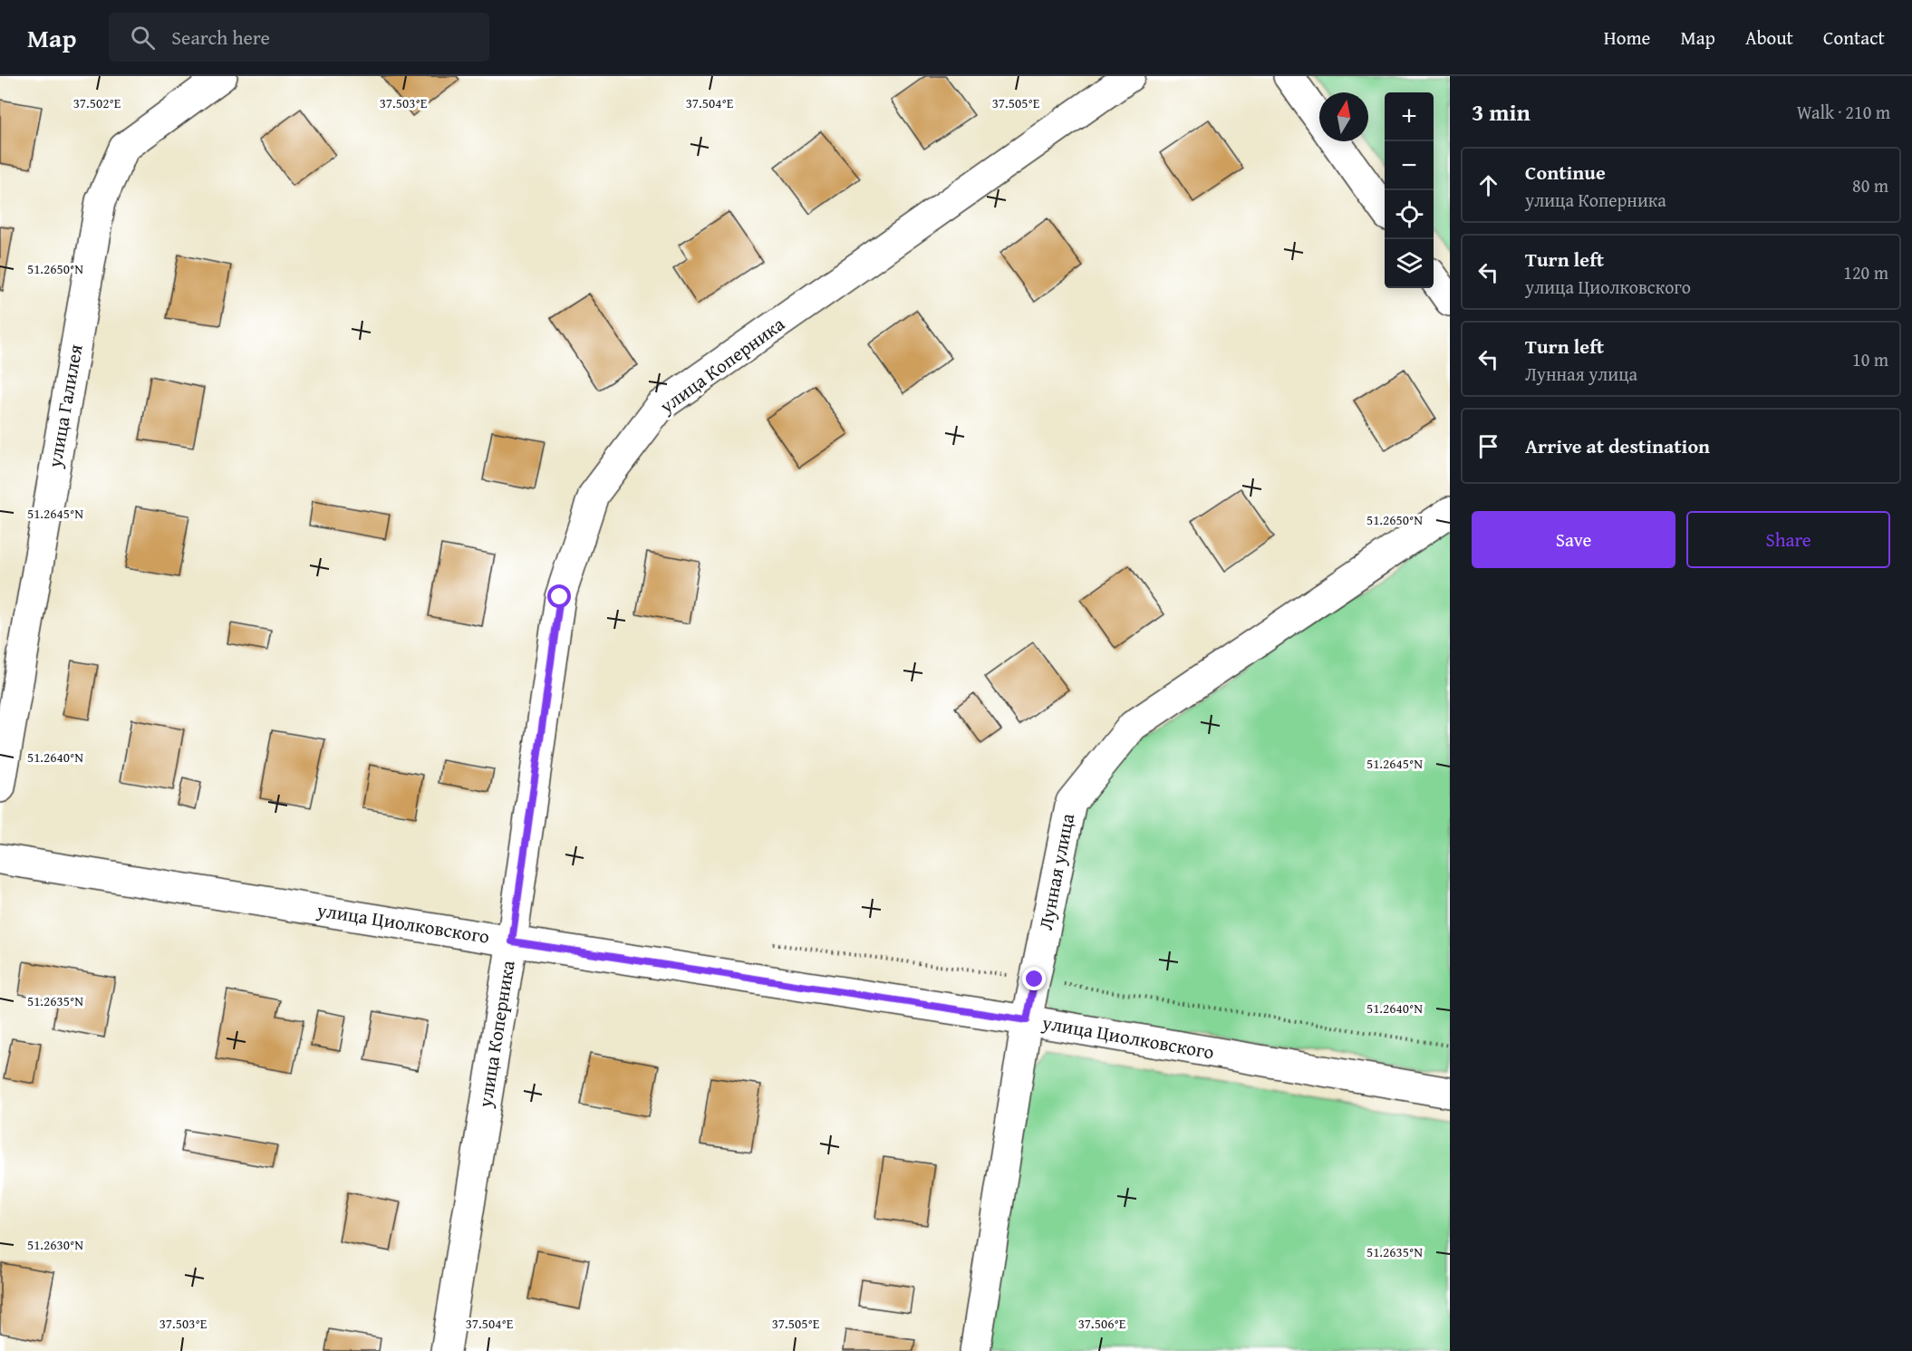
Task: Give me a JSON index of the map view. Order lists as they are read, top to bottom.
{
  "streets": {
    "street": [
      "улица Коперника",
      "улица Галилея",
      "Лунная улица",
      "улица Циолковского"
    ]
  },
  "crossings": [
    ["улица Коперника", "улица Циолковского"],
    ["Лунная улица", "улица Циолковского"]
  ],
  "north": "top",
  "page": {
    "header": "Map",
    "search": "Search here",
    "nav": [
      "Home",
      "Map",
      "About",
      "Contact"
    ],
    "heading": ["3 min", "Walk · 210 m"],
    "map_buttons": ["+", "−"],
    "list": [
      ["Continue", "улица Коперника", "80 m"],
      ["Turn left", "улица Циолковского", "120 m"],
      ["Turn left", "Лунная улица", "10 m"],
      "Arrive at destination"
    ],
    "buttons": ["Save", "Share"]
  },
  "coordinates": [
    "37.503°E",
    "37.504°E",
    "37.505°E",
    "37.502°E",
    "51.2650°N",
    "51.2645°N",
    "51.2640°N",
    "51.2635°N",
    "51.2630°N",
    "37.506°E"
  ]
}
